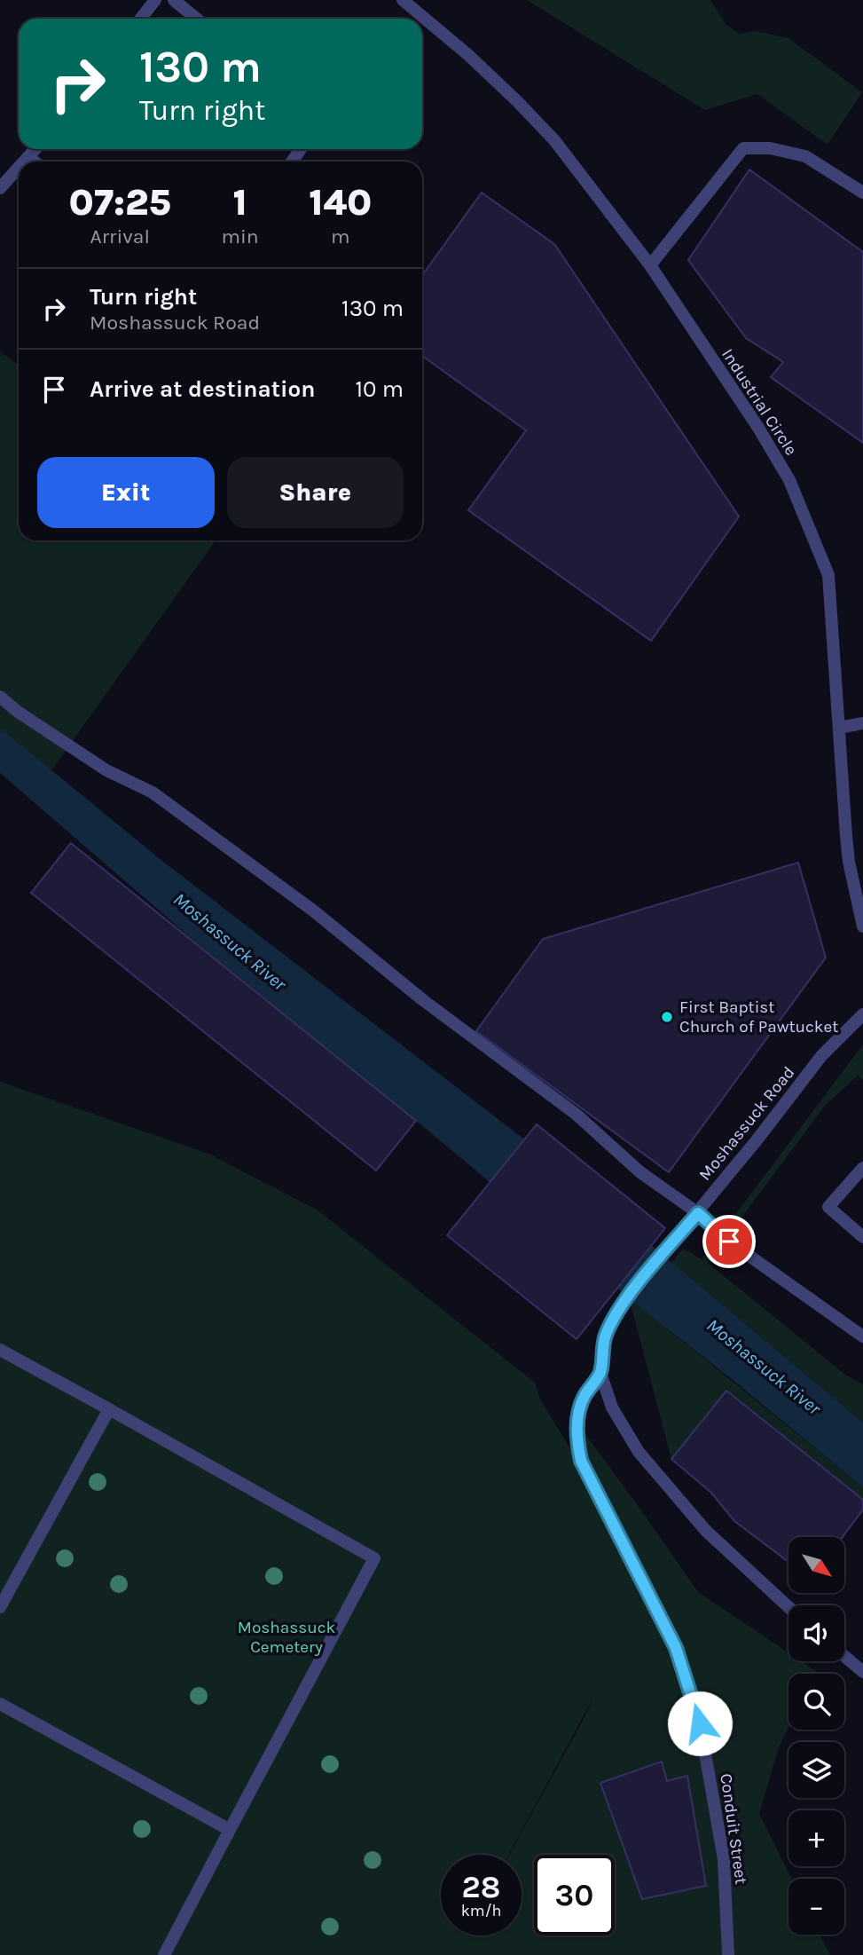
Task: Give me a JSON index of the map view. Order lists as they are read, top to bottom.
{
  "streets": {
    "street": ["Industrial Circle", "Moshassuck Road", "Conduit Street"]
  },
  "crossings": [
    ["Moshassuck Road", "Conduit Street"]
  ],
  "water": ["Moshassuck River"],
  "parks": ["Moshassuck Cemetery"],
  "places": ["First Baptist Church of Pawtucket"],
  "north": "bottom right",
  "page": {
    "turn": ["130 m", "Turn right"],
    "eta": [
      "07:25",
      "Arrival",
      "1",
      "min",
      "140",
      "m"
    ],
    "list": [
      {
        "name": "Turn right",
        "note": "Moshassuck Road",
        "value": "130 m"
      },
      {
        "name": "Arrive at destination",
        "value": "10 m"
      }
    ],
    "buttons": ["Exit", "Share"],
    "map_buttons": ["+", "−"],
    "speed": "28 km/h",
    "limit": "30"
  }
}
